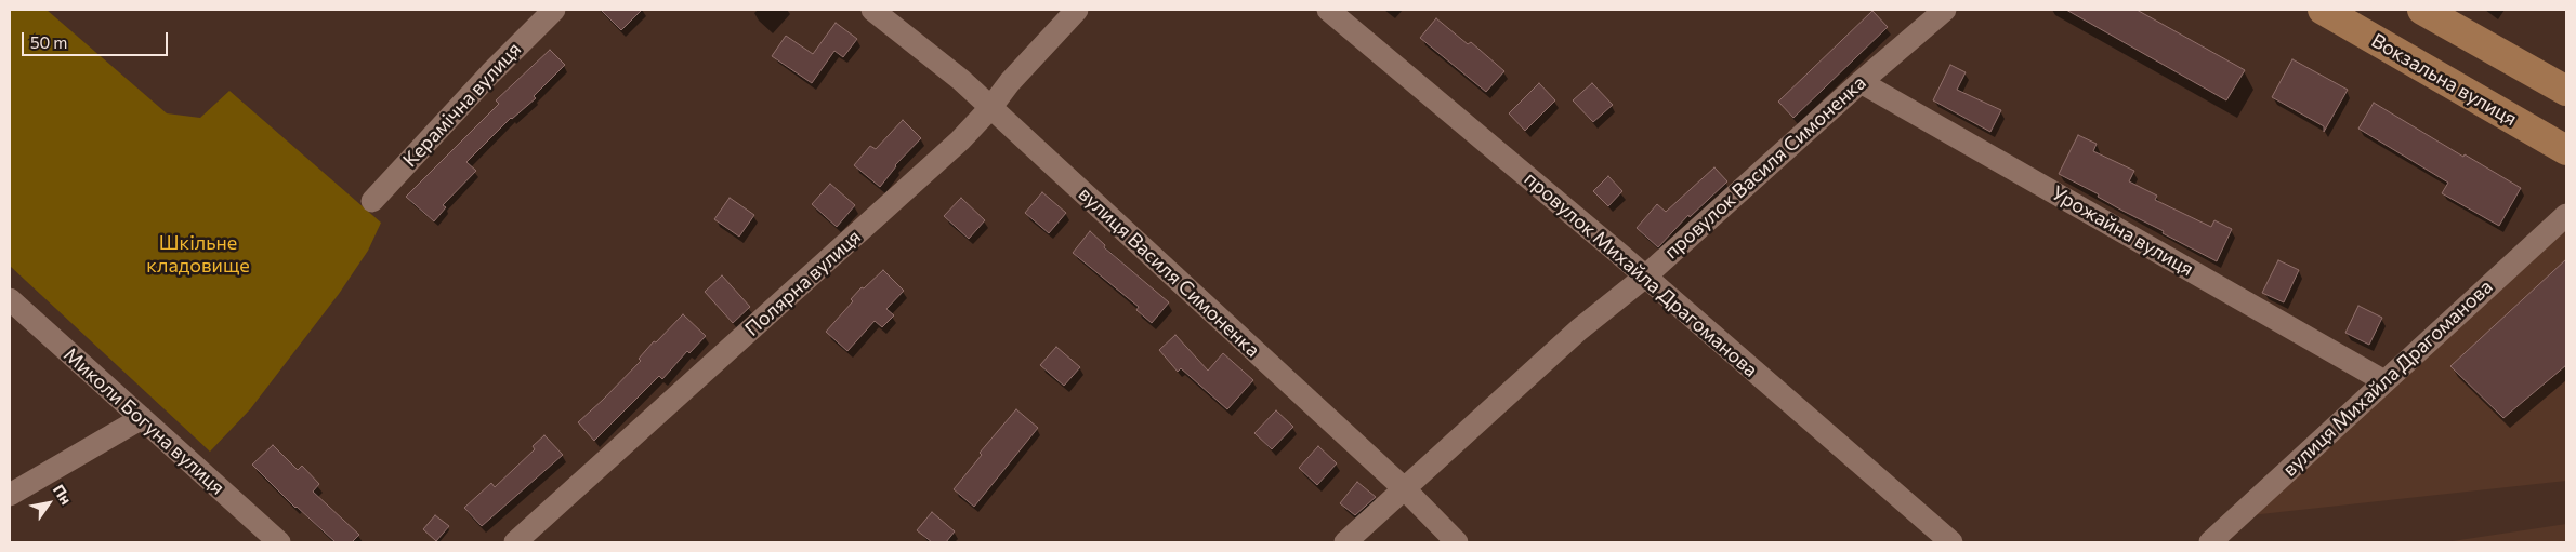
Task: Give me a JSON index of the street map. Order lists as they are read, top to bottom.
{
  "streets": {
    "street": [
      "Вокзальна вулиця",
      "Керамічна вулиця",
      "провулок Василя Симоненка",
      "Урожайна вулиця",
      "вулиця Василя Симоненка",
      "провулок Михайла Драгоманова",
      "Полярна вулиця",
      "вулиця Михайла Драгоманова",
      "Миколи Богуна вулиця"
    ]
  },
  "crossings": [
    ["провулок Василя Симоненка", "Урожайна вулиця"],
    ["провулок Василя Симоненка", "вулиця Василя Симоненка"],
    ["провулок Василя Симоненка", "провулок Михайла Драгоманова"],
    ["Урожайна вулиця", "вулиця Михайла Драгоманова"],
    ["вулиця Василя Симоненка", "Полярна вулиця"]
  ],
  "parks": ["Шкільне кладовище"],
  "scale_bar": "50 m",
  "north": "top right"
}
